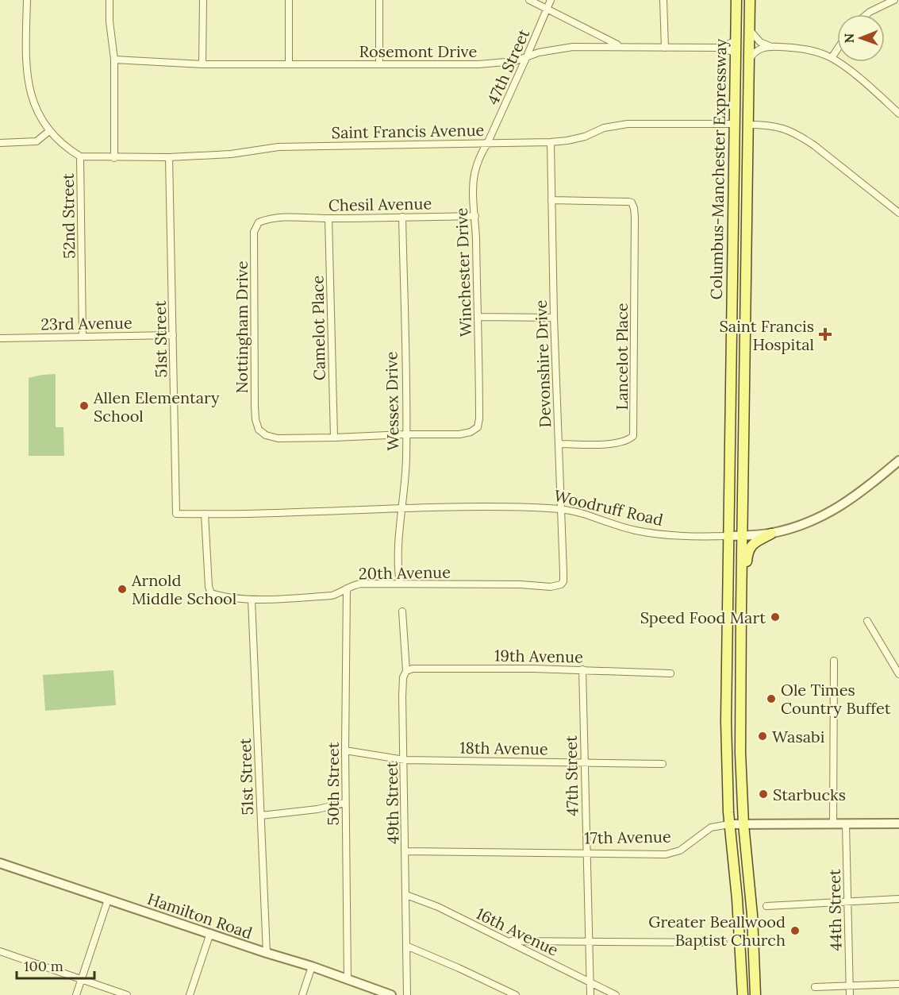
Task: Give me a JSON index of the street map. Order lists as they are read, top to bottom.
{
  "streets": {
    "main road": ["Columbus-Manchester Expressway"],
    "street": [
      "Rosemont Drive",
      "47th Street",
      "Saint Francis Avenue",
      "Chesil Avenue",
      "52nd Street",
      "Winchester Drive",
      "23rd Avenue",
      "Nottingham Drive",
      "Camelot Place",
      "51st Street",
      "Lancelot Place",
      "Devonshire Drive",
      "Wessex Drive",
      "Woodruff Road",
      "20th Avenue",
      "19th Avenue",
      "18th Avenue",
      "50th Street",
      "49th Street",
      "17th Avenue",
      "44th Street",
      "Hamilton Road",
      "16th Avenue"
    ]
  },
  "crossings": [
    ["Rosemont Drive", "47th Street"],
    ["Rosemont Drive", "Columbus-Manchester Expressway"],
    ["47th Street", "Saint Francis Avenue"],
    ["47th Street", "Winchester Drive"],
    ["47th Street", "19th Avenue"],
    ["47th Street", "18th Avenue"],
    ["47th Street", "17th Avenue"],
    ["47th Street", "16th Avenue"],
    ["Saint Francis Avenue", "Columbus-Manchester Expressway"],
    ["Saint Francis Avenue", "52nd Street"],
    ["Saint Francis Avenue", "Winchester Drive"],
    ["Saint Francis Avenue", "51st Street"],
    ["Saint Francis Avenue", "Devonshire Drive"],
    ["Columbus-Manchester Expressway", "Woodruff Road"],
    ["Columbus-Manchester Expressway", "17th Avenue"],
    ["Chesil Avenue", "Winchester Drive"],
    ["Chesil Avenue", "Nottingham Drive"],
    ["Chesil Avenue", "Camelot Place"],
    ["Chesil Avenue", "Wessex Drive"],
    ["52nd Street", "23rd Avenue"],
    ["Winchester Drive", "Wessex Drive"],
    ["23rd Avenue", "51st Street"],
    ["Nottingham Drive", "Camelot Place"],
    ["51st Street", "Woodruff Road"],
    ["51st Street", "20th Avenue"],
    ["51st Street", "Hamilton Road"],
    ["Lancelot Place", "Devonshire Drive"],
    ["Devonshire Drive", "Woodruff Road"],
    ["Devonshire Drive", "20th Avenue"],
    ["Wessex Drive", "Woodruff Road"],
    ["Wessex Drive", "20th Avenue"],
    ["Woodruff Road", "20th Avenue"],
    ["20th Avenue", "50th Street"],
    ["19th Avenue", "49th Street"],
    ["18th Avenue", "50th Street"],
    ["18th Avenue", "49th Street"],
    ["50th Street", "Hamilton Road"],
    ["49th Street", "17th Avenue"],
    ["49th Street", "16th Avenue"],
    ["17th Avenue", "44th Street"]
  ],
  "places": {
    "health": ["Saint Francis Hospital"],
    "other": [
      "Allen Elementary School",
      "Arnold Middle School",
      "Speed Food Mart",
      "Ole Times Country Buffet",
      "Wasabi",
      "Starbucks",
      "Greater Beallwood Baptist Church"
    ]
  },
  "scale_bar": "100 m",
  "north": "left"
}
